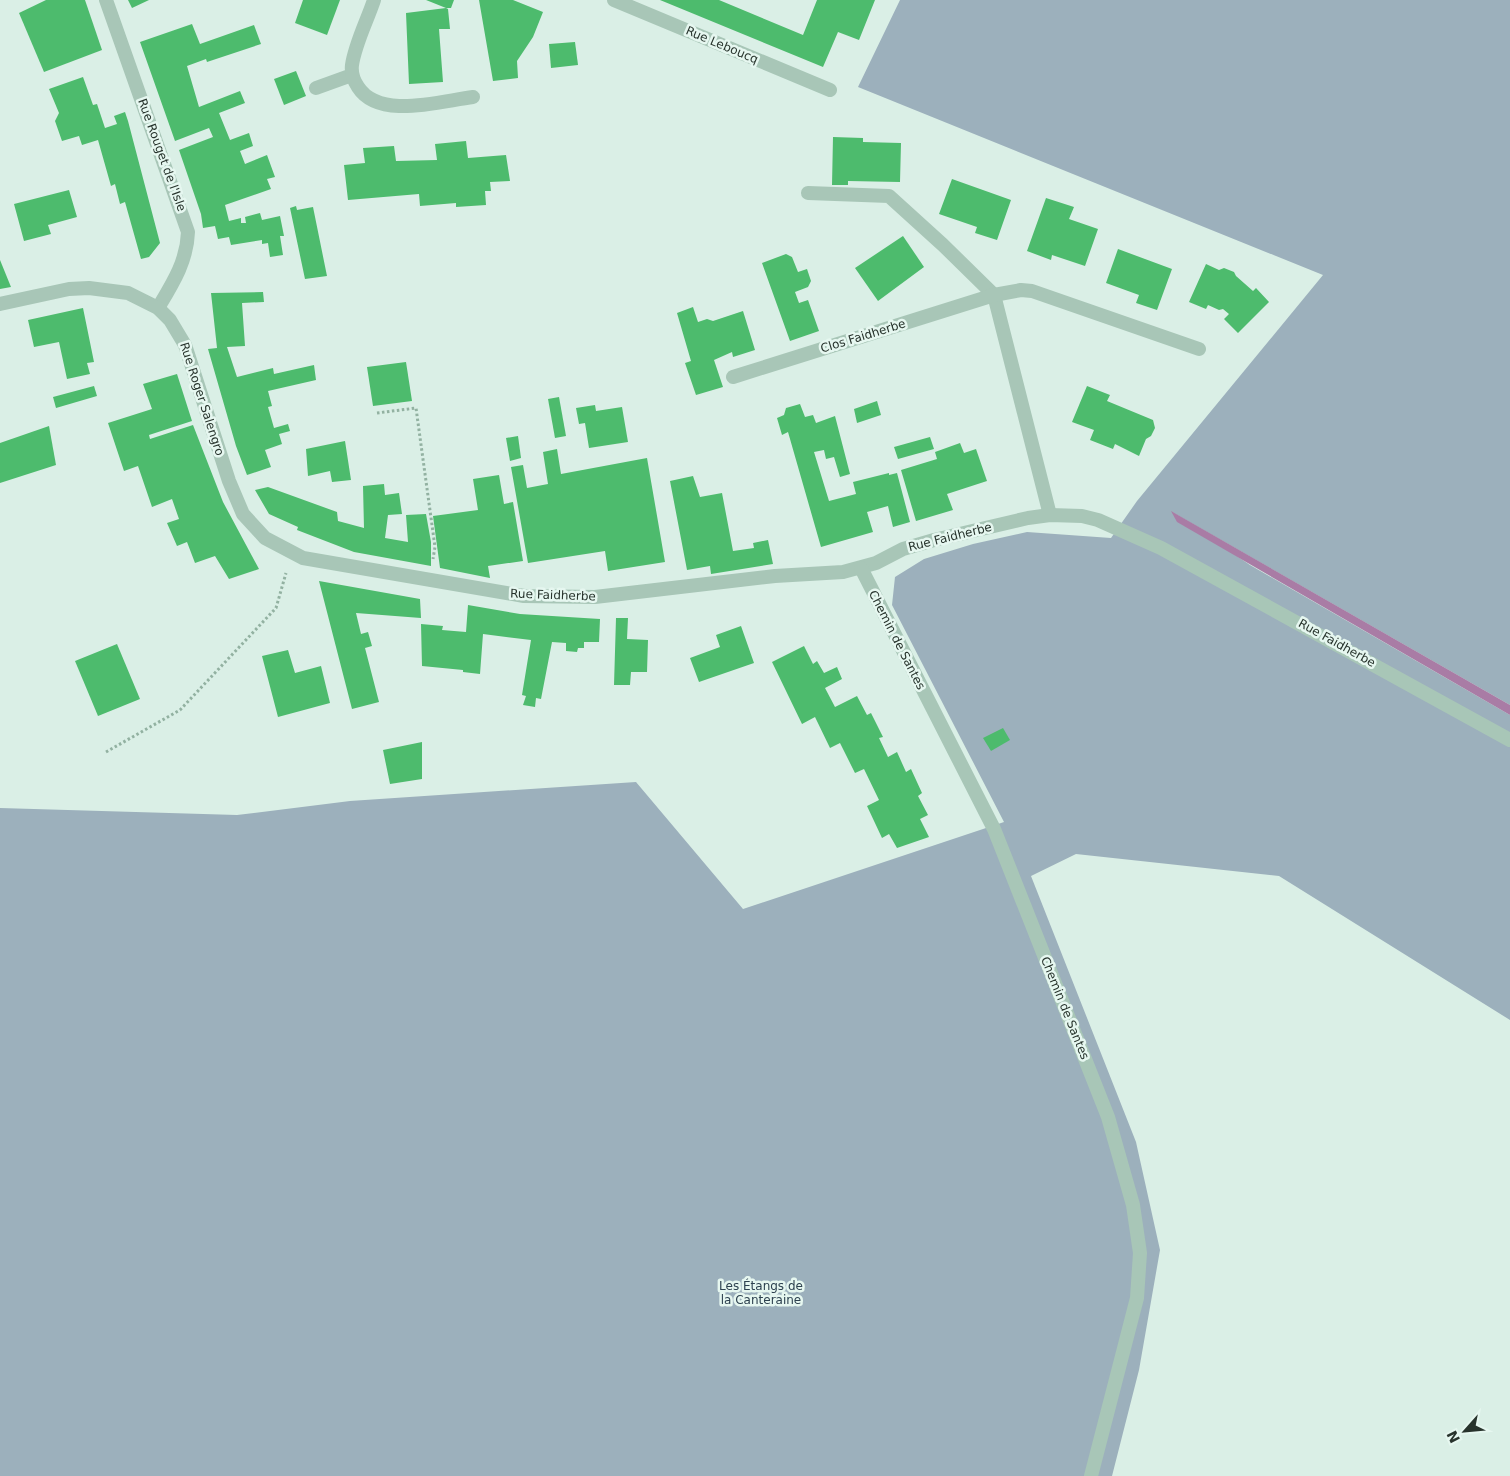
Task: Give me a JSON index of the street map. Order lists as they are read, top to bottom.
{
  "streets": {
    "street": [
      "Rue Leboucq",
      "Rue Rouget de l'Isle",
      "Clos Faidherbe",
      "Rue Roger Salengro",
      "Rue Faidherbe",
      "Chemin de Santes"
    ]
  },
  "crossings": [
    ["Rue Rouget de l'Isle", "Rue Roger Salengro"],
    ["Rue Roger Salengro", "Rue Faidherbe"],
    ["Rue Faidherbe", "Chemin de Santes"]
  ],
  "parks": ["Les Étangs de la Canteraine"],
  "north": "bottom left"
}
